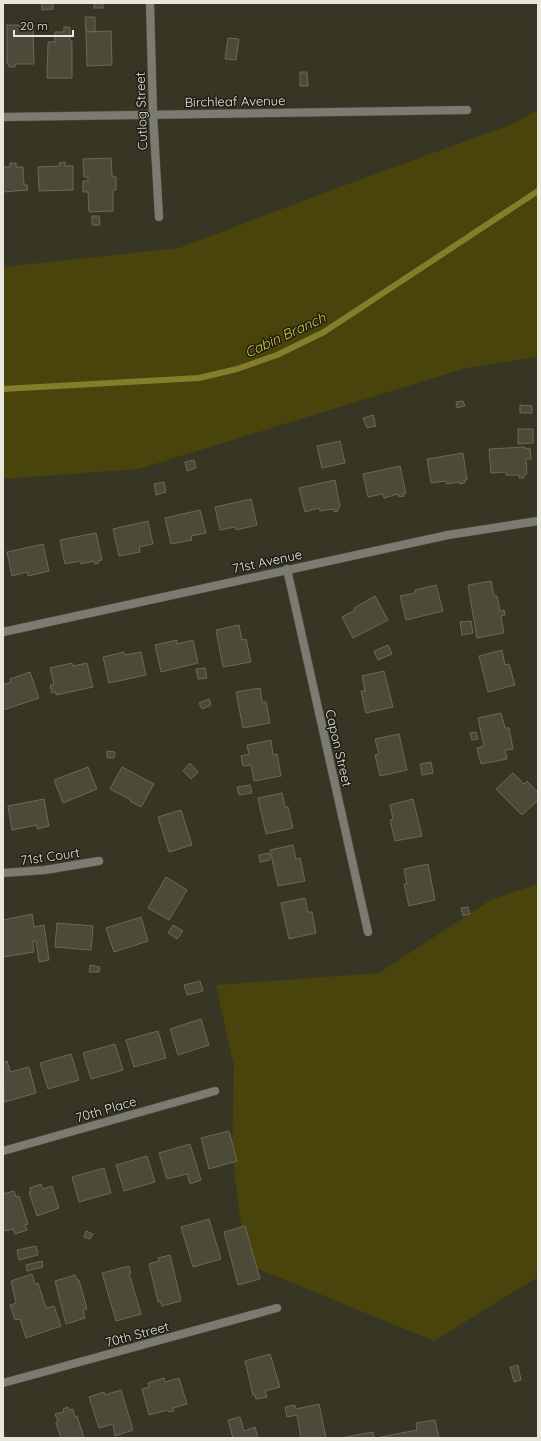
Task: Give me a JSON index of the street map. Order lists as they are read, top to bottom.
{
  "streets": {
    "street": [
      "Birchleaf Avenue",
      "Cutlog Street",
      "71st Avenue",
      "Capon Street",
      "71st Court",
      "70th Place",
      "70th Street"
    ]
  },
  "crossings": [
    ["Birchleaf Avenue", "Cutlog Street"],
    ["71st Avenue", "Capon Street"]
  ],
  "water": ["Cabin Branch"],
  "scale_bar": "20 m"
}
